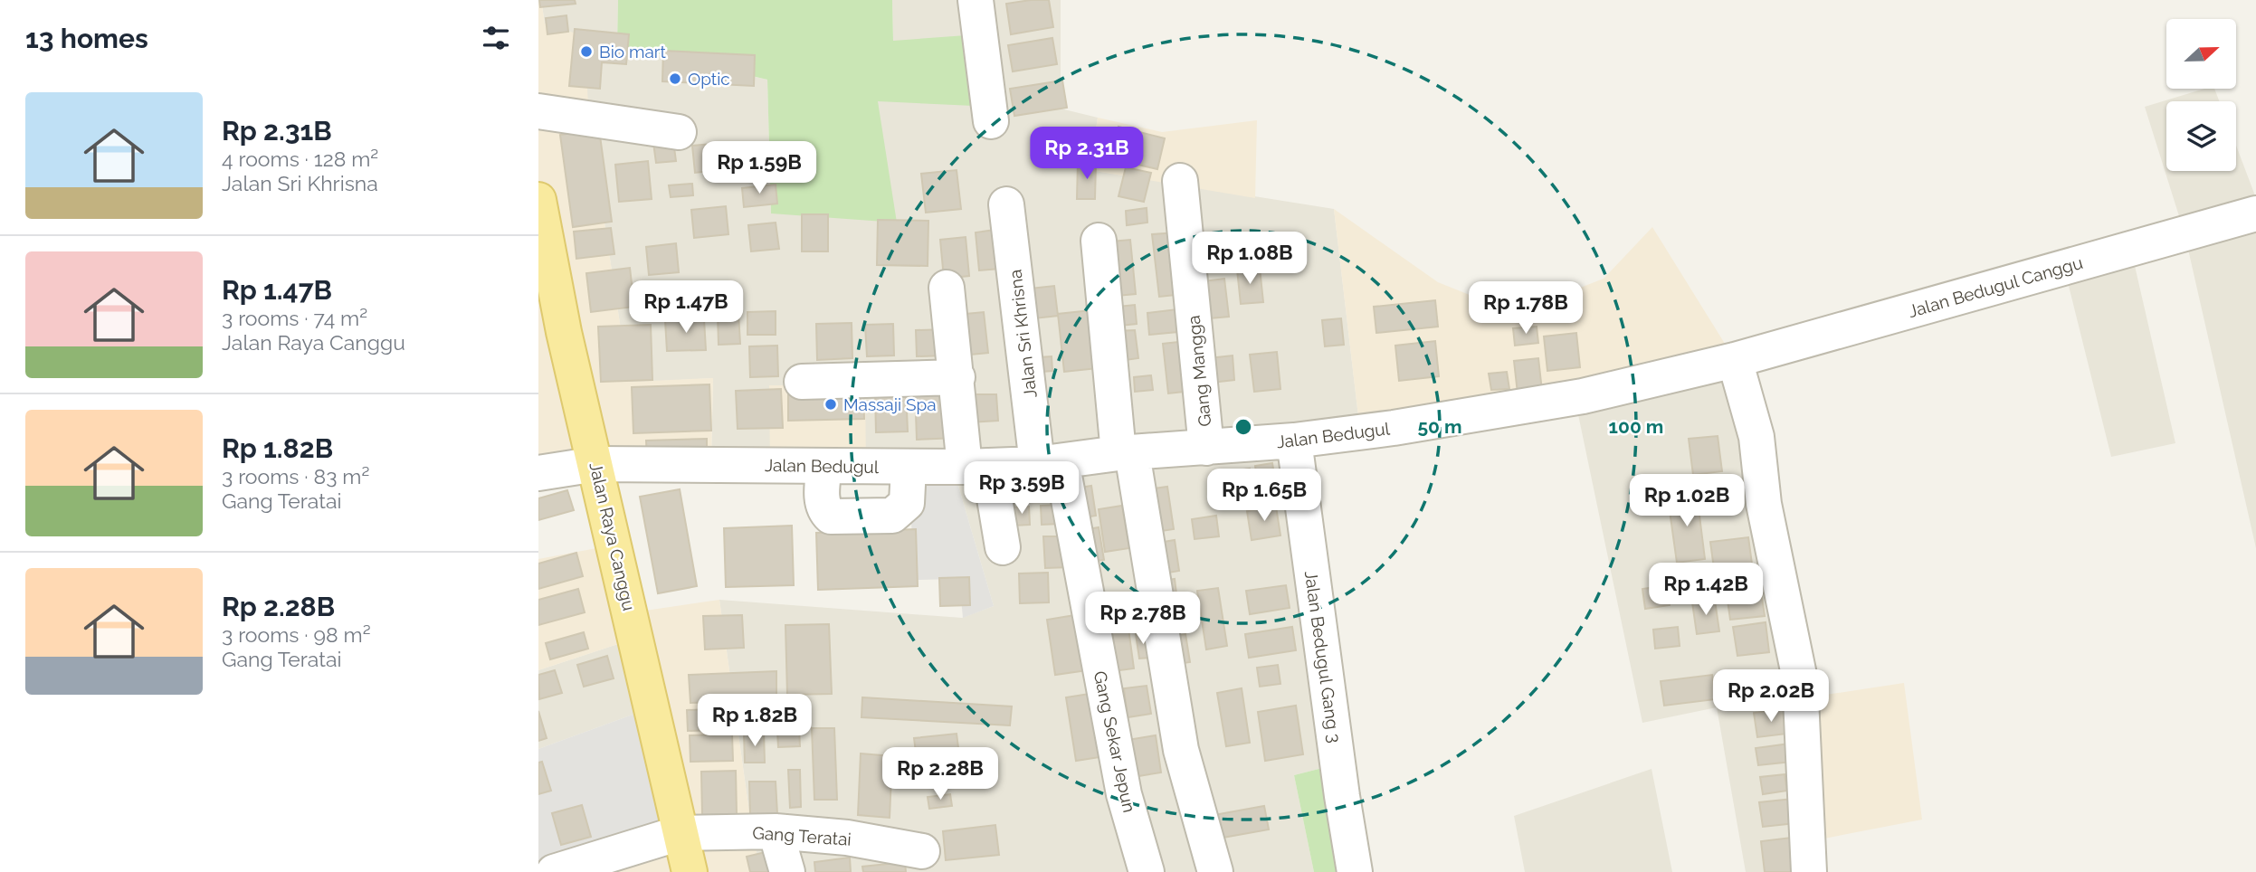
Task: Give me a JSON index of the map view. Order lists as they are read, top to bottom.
{
  "streets": {
    "main road": ["Jalan Raya Canggu"],
    "street": [
      "Jalan Bedugul Canggu",
      "Jalan Sri Khrisna",
      "Gang Mangga",
      "Jalan Bedugul",
      "Jalan Bedugul Gang 3",
      "Gang Sekar Jepun",
      "Gang Teratai"
    ]
  },
  "crossings": [
    ["Jalan Bedugul Canggu", "Jalan Bedugul"],
    ["Jalan Sri Khrisna", "Jalan Bedugul"],
    ["Jalan Sri Khrisna", "Gang Sekar Jepun"],
    ["Gang Mangga", "Jalan Bedugul"],
    ["Jalan Bedugul", "Jalan Raya Canggu"],
    ["Jalan Bedugul", "Jalan Bedugul Gang 3"],
    ["Jalan Bedugul", "Gang Sekar Jepun"],
    ["Jalan Raya Canggu", "Gang Teratai"]
  ],
  "places": ["Bio mart", "Optic", "Massaji Spa"],
  "north": "right",
  "page": {
    "heading": "13 homes",
    "list": [
      {
        "name": "Rp 2.31B",
        "note": "4 rooms · 128 m² · Jalan Sri Khrisna"
      },
      {
        "name": "Rp 1.47B",
        "note": "3 rooms · 74 m² · Jalan Raya Canggu"
      },
      {
        "name": "Rp 1.82B",
        "note": "3 rooms · 83 m² · Gang Teratai"
      },
      {
        "name": "Rp 2.28B",
        "note": "3 rooms · 98 m² · Gang Teratai"
      }
    ],
    "price": [
      "Rp 2.31B",
      "Rp 1.59B",
      "Rp 1.08B",
      "Rp 1.47B",
      "Rp 1.78B",
      "Rp 3.59B",
      "Rp 1.65B",
      "Rp 1.02B",
      "Rp 1.42B",
      "Rp 2.78B",
      "Rp 2.02B",
      "Rp 1.82B",
      "Rp 2.28B"
    ]
  },
  "rings": ["50 m", "100 m"]
}
